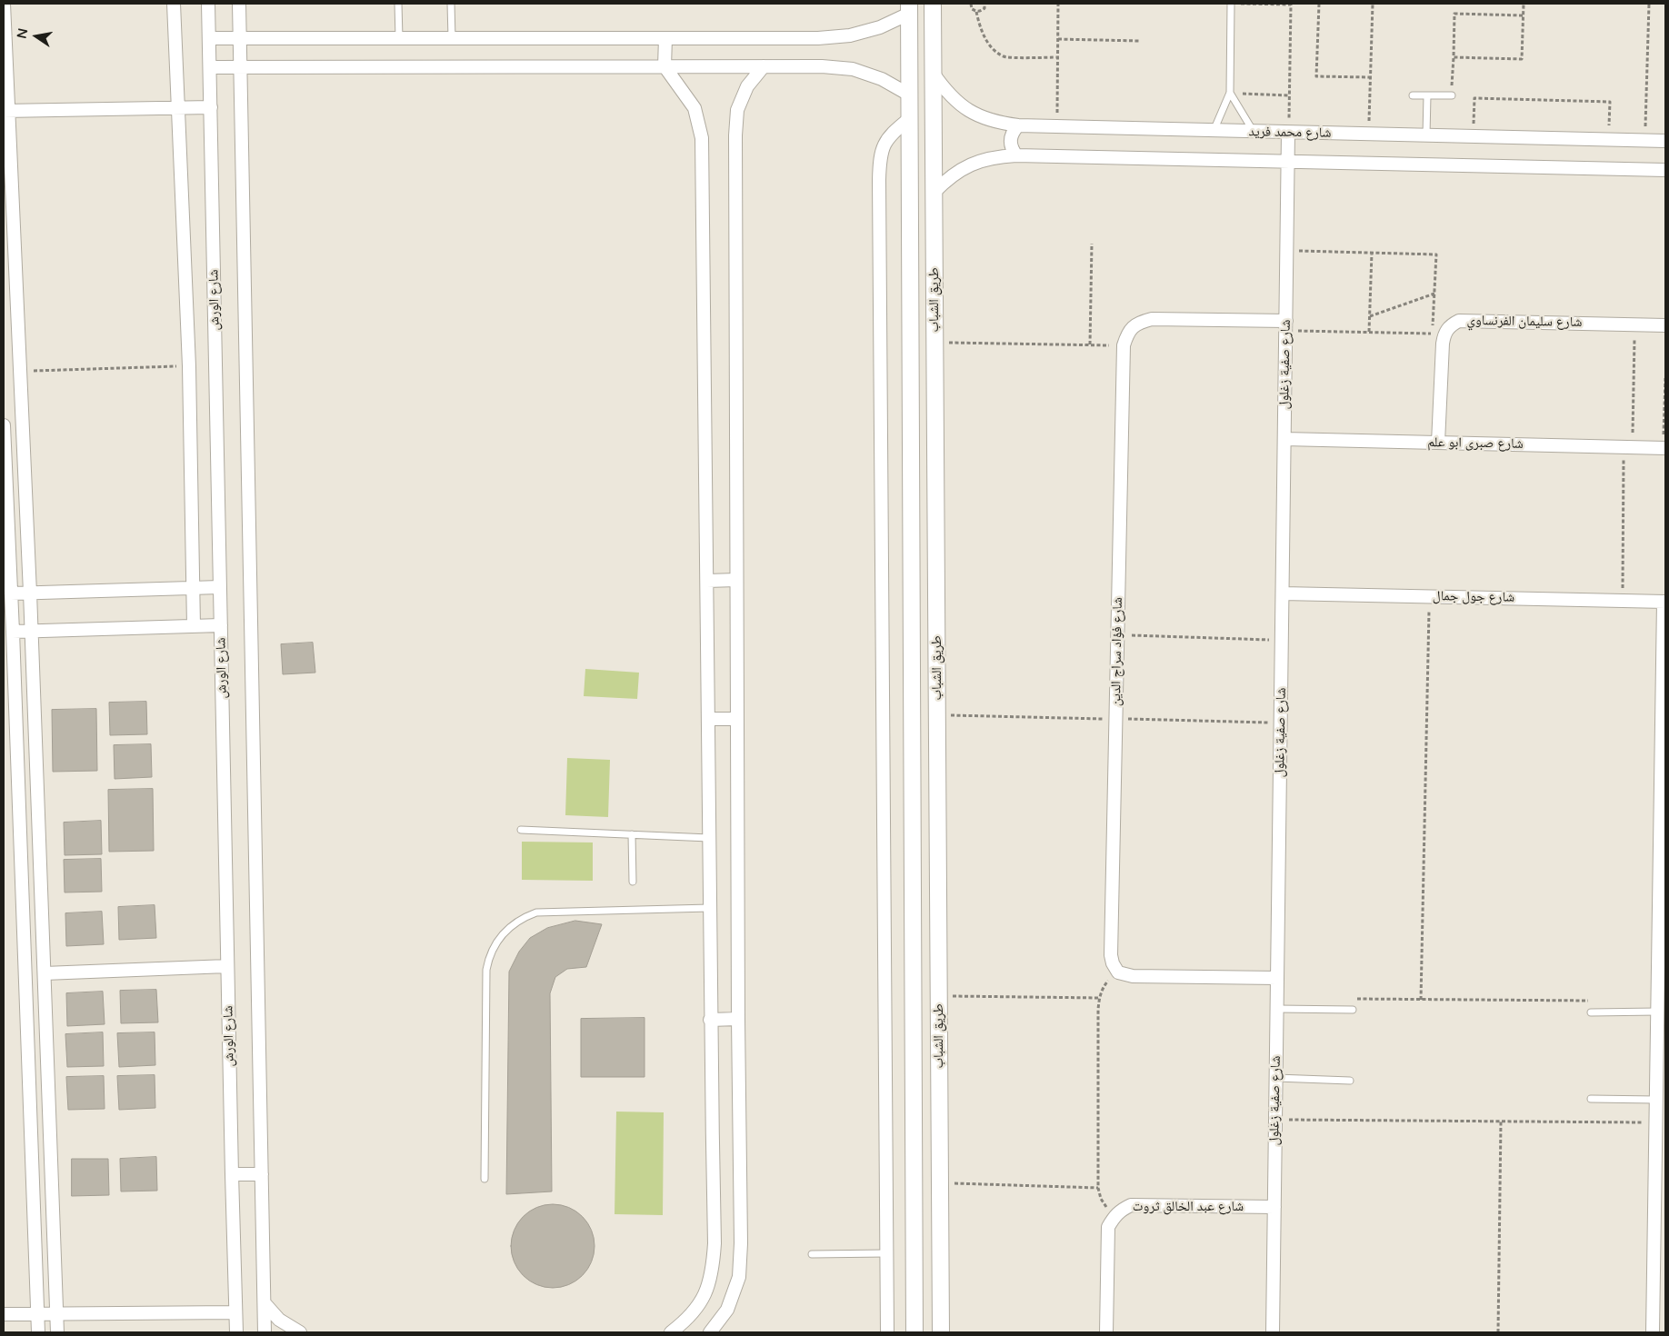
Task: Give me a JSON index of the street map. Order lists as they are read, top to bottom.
{
  "streets": {
    "street": [
      "شارع محمد فريد",
      "شارع الورش",
      "طريق الشباب",
      "شارع سليمان الفرنساوي",
      "شارع صفية زغلول",
      "شارع صبرى ابو علم",
      "شارع جول جمال",
      "شارع فؤاد سراج الدين",
      "شارع عبد الخالق ثروت"
    ]
  },
  "crossings": [
    ["شارع محمد فريد", "طريق الشباب"],
    ["شارع محمد فريد", "شارع صفية زغلول"],
    ["شارع صفية زغلول", "شارع صبرى ابو علم"],
    ["شارع صفية زغلول", "شارع جول جمال"],
    ["شارع صفية زغلول", "شارع فؤاد سراج الدين"],
    ["شارع صفية زغلول", "شارع عبد الخالق ثروت"]
  ],
  "north": "left"
}
